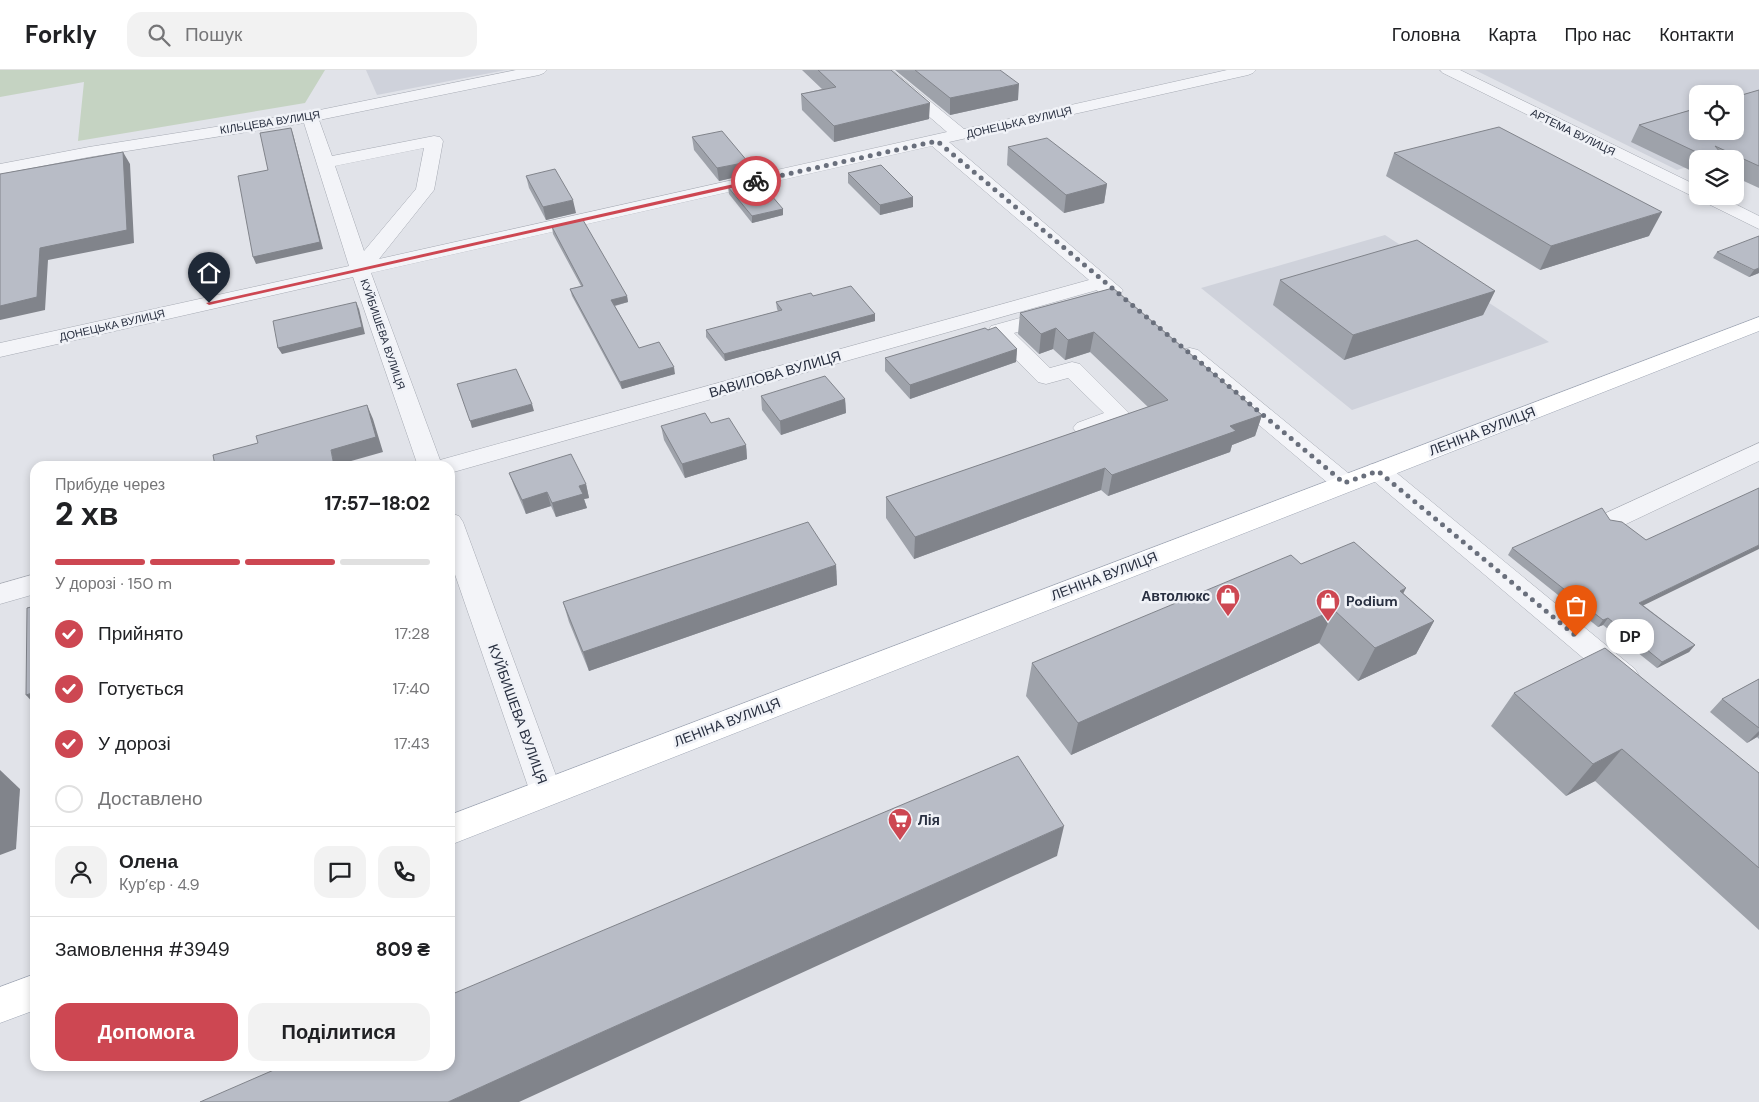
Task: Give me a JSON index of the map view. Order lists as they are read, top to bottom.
{
  "streets": {
    "main road": ["ЛЕНІНА ВУЛИЦЯ"],
    "street": [
      "КІЛЬЦЕВА ВУЛИЦЯ",
      "ДОНЕЦЬКА ВУЛИЦЯ",
      "АРТЕМА ВУЛИЦЯ",
      "КУЙБИШЕВА ВУЛИЦЯ",
      "ВАВИЛОВА ВУЛИЦЯ"
    ]
  },
  "crossings": [
    ["КІЛЬЦЕВА ВУЛИЦЯ", "КУЙБИШЕВА ВУЛИЦЯ"],
    ["ДОНЕЦЬКА ВУЛИЦЯ", "КУЙБИШЕВА ВУЛИЦЯ"],
    ["КУЙБИШЕВА ВУЛИЦЯ", "ЛЕНІНА ВУЛИЦЯ"]
  ],
  "places": {
    "shop": ["Автолюкс", "Podium"],
    "other": ["DP"],
    "supermarket": ["Лія"]
  },
  "page": {
    "header": "Forkly",
    "search": "Пошук",
    "nav": [
      "Головна",
      "Карта",
      "Про нас",
      "Контакти"
    ],
    "heading": ["2 хв", "Прибуде через", "17:57–18:02"],
    "panel": [
      "Олена",
      "Кур’єр · 4.9",
      "Замовлення #3949",
      "809 ₴"
    ],
    "bar": "У дорозі · 150 m",
    "list": [
      ["Прийнято", "17:28"],
      ["Готується", "17:40"],
      ["У дорозі", "17:43"],
      "Доставлено"
    ],
    "bubble": "DP",
    "buttons": ["Допомога", "Поділитися"]
  }
}
